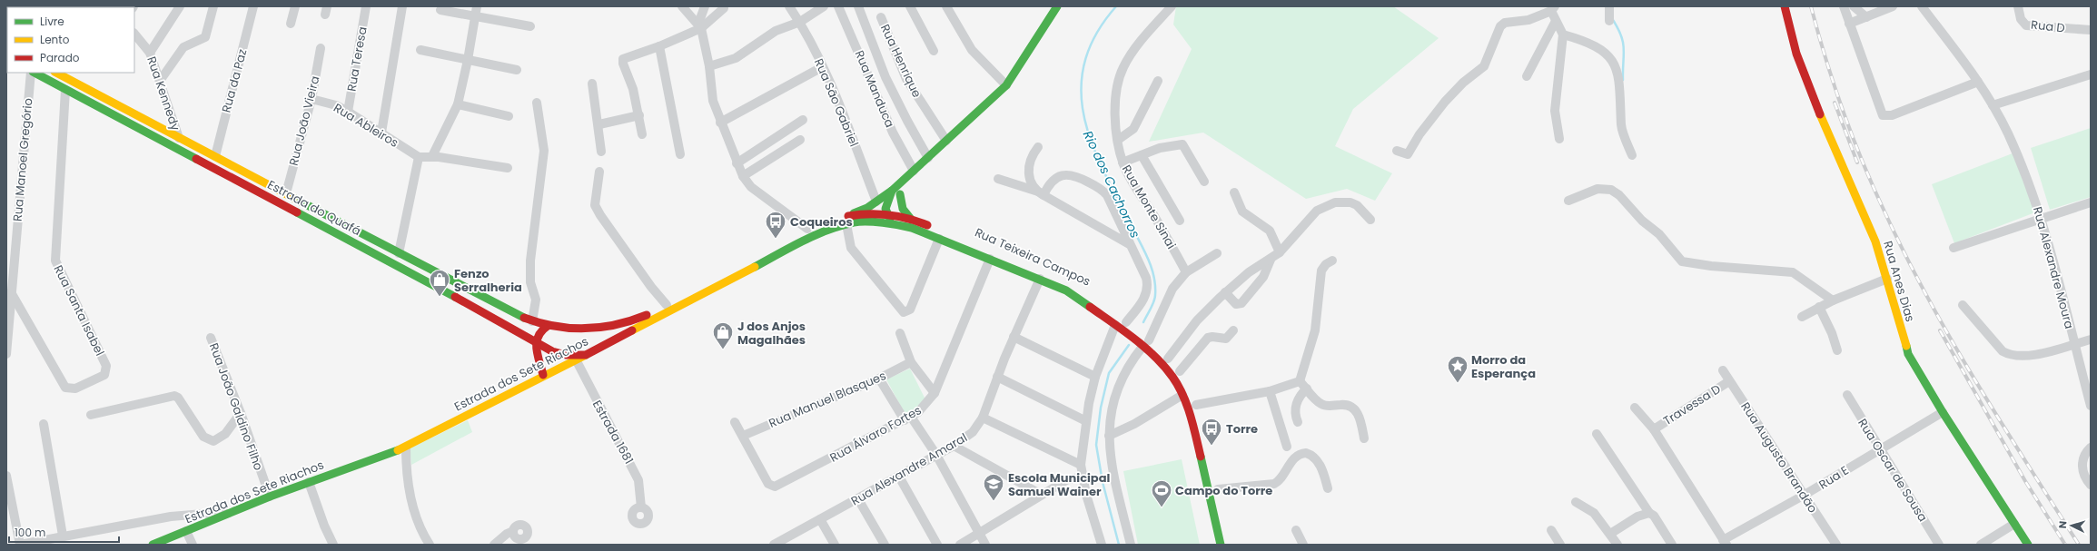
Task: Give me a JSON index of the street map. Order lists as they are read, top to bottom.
{
  "streets": {
    "main road": [
      "Estrada do Quafá",
      "Rua Teixeira Campos",
      "Rua Anes Dias",
      "Estrada dos Sete Riachos"
    ],
    "street": [
      "Rua D",
      "Rua Teresa",
      "Rua Henrique",
      "Rua da Paz",
      "Rua Manduca",
      "Rua Kennedy",
      "Rua São Gabriel",
      "Rua João Vieira",
      "Rua Ableiros",
      "Rua Manoel Gregório",
      "Rua Monte Sinai",
      "Rua Alexandre Moura",
      "Rua Santa Isabel",
      "Rua Manuel Blasques",
      "Travessa D",
      "Rua João Galdino Filho",
      "Estrada 1681",
      "Rua Álvaro Fortes",
      "Rua Augusto Brandão",
      "Rua Alexandre Amaral",
      "Rua Oscar de Sousa",
      "Rua E"
    ]
  },
  "crossings": [
    ["Rua Teresa", "Rua Ableiros"],
    ["Rua da Paz", "Estrada do Quafá"],
    ["Rua Kennedy", "Estrada do Quafá"],
    ["Rua João Vieira", "Rua Ableiros"],
    ["Rua João Vieira", "Estrada do Quafá"],
    ["Rua Manoel Gregório", "Rua Santa Isabel"],
    ["Estrada do Quafá", "Rua Santa Isabel"],
    ["Estrada do Quafá", "Estrada dos Sete Riachos"],
    ["Rua Teixeira Campos", "Estrada dos Sete Riachos"],
    ["Rua Teixeira Campos", "Rua Álvaro Fortes"],
    ["Rua Teixeira Campos", "Rua Alexandre Amaral"],
    ["Rua Anes Dias", "Rua E"],
    ["Estrada dos Sete Riachos", "Rua João Galdino Filho"],
    ["Estrada dos Sete Riachos", "Estrada 1681"],
    ["Rua Manuel Blasques", "Rua Álvaro Fortes"],
    ["Travessa D", "Rua Augusto Brandão"],
    ["Rua Augusto Brandão", "Rua E"],
    ["Rua Oscar de Sousa", "Rua E"]
  ],
  "water": ["Rio dos Cachorros"],
  "places": {
    "bus stop": ["Coqueiros", "Torre"],
    "shop": ["Fenzo Serralheria", "J dos Anjos Magalhães"],
    "place": ["Morro da Esperança"],
    "school or university": ["Escola Municipal Samuel Wainer"],
    "sports": ["Campo do Torre"]
  },
  "legend": ["Livre", "Lento", "Parado"],
  "scale_bar": "100 m",
  "north": "left"
}
